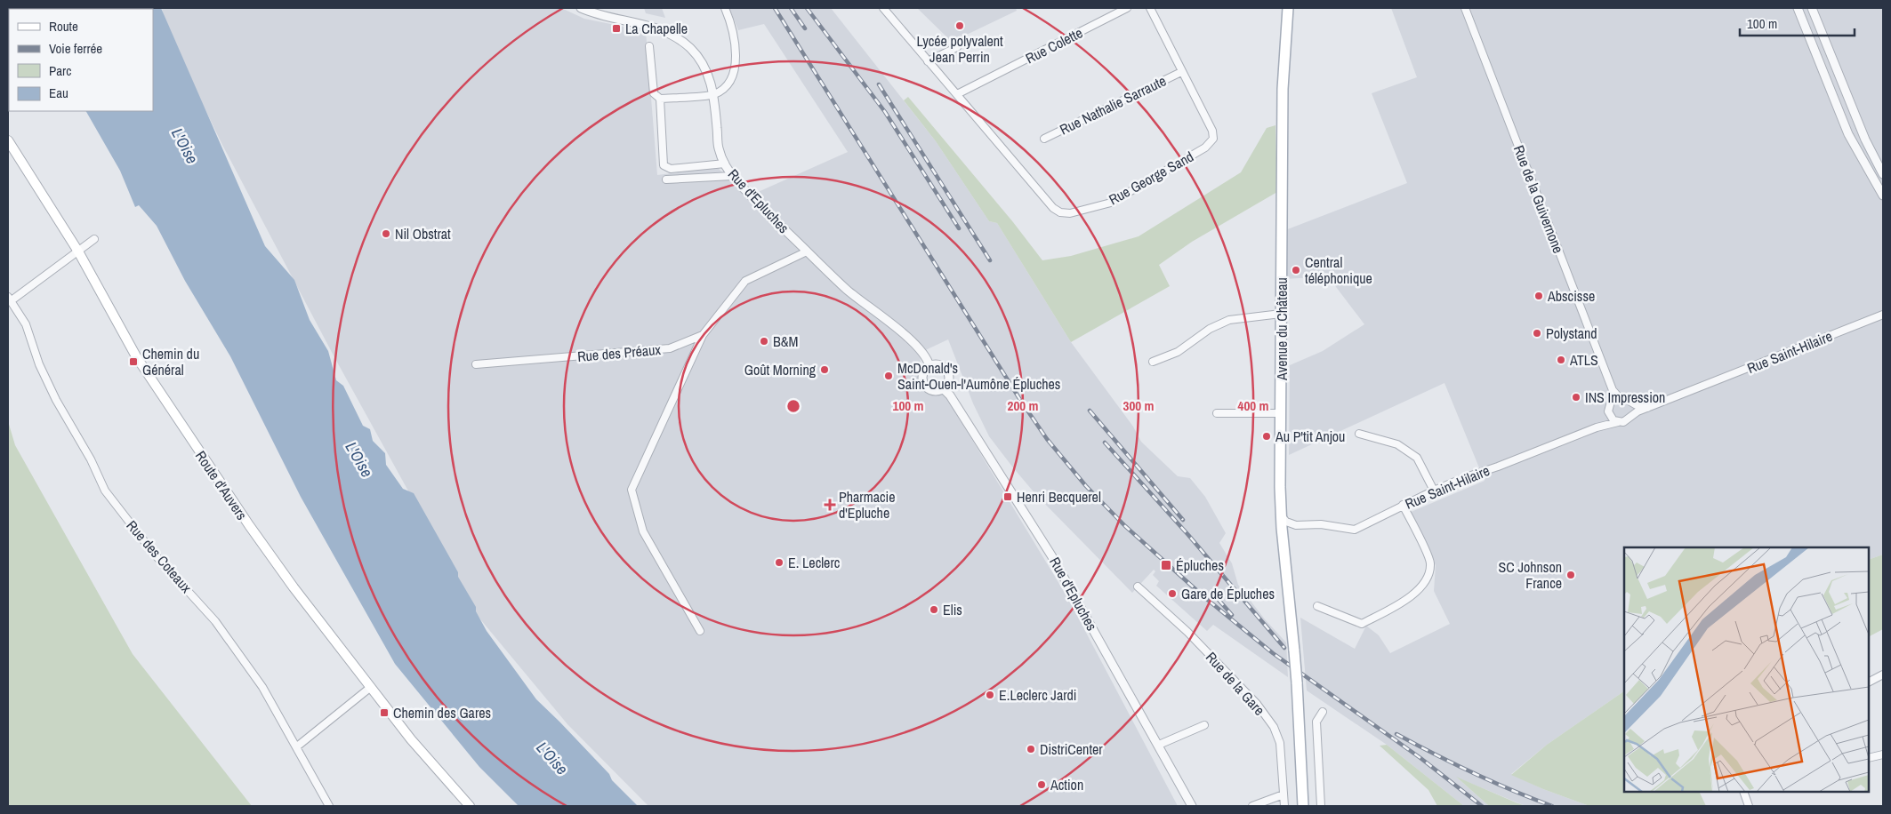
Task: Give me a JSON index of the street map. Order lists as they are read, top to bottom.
{
  "streets": {
    "main road": ["Avenue du Château", "Route d'Auvers"],
    "street": [
      "Rue Colette",
      "Rue Nathalie Sarraute",
      "Rue George Sand",
      "Rue de la Guivernone",
      "Rue d'Epluches",
      "Rue Saint-Hilaire",
      "Rue des Préaux",
      "Rue des Coteaux",
      "Rue de la Gare"
    ]
  },
  "crossings": [
    ["Rue Colette", "Rue George Sand"],
    ["Rue Nathalie Sarraute", "Rue George Sand"],
    ["Rue de la Guivernone", "Rue Saint-Hilaire"],
    ["Rue d'Epluches", "Rue des Préaux"]
  ],
  "water": ["L'Oise"],
  "places": {
    "other": [
      "Lycée polyvalent Jean Perrin",
      "Nil Obstrat",
      "Central téléphonique",
      "Abscisse",
      "Polystand",
      "B&M",
      "ATLS",
      "Goût Morning",
      "McDonald's Saint-Ouen-l'Aumône Épluches",
      "INS Impression",
      "Au P'tit Anjou",
      "E. Leclerc",
      "SC Johnson France",
      "Gare de Épluches",
      "Elis",
      "E.Leclerc Jardi",
      "DistriCenter",
      "Action"
    ],
    "transit": [
      "La Chapelle",
      "Chemin du Général",
      "Henri Becquerel",
      "Épluches",
      "Chemin des Gares"
    ],
    "health": ["Pharmacie d'Epluche"]
  },
  "legend": [
    "Route",
    "Voie ferrée",
    "Parc",
    "Eau"
  ],
  "scale_bar": "100 m",
  "rings": [
    "100 m",
    "200 m",
    "300 m",
    "400 m"
  ]
}
